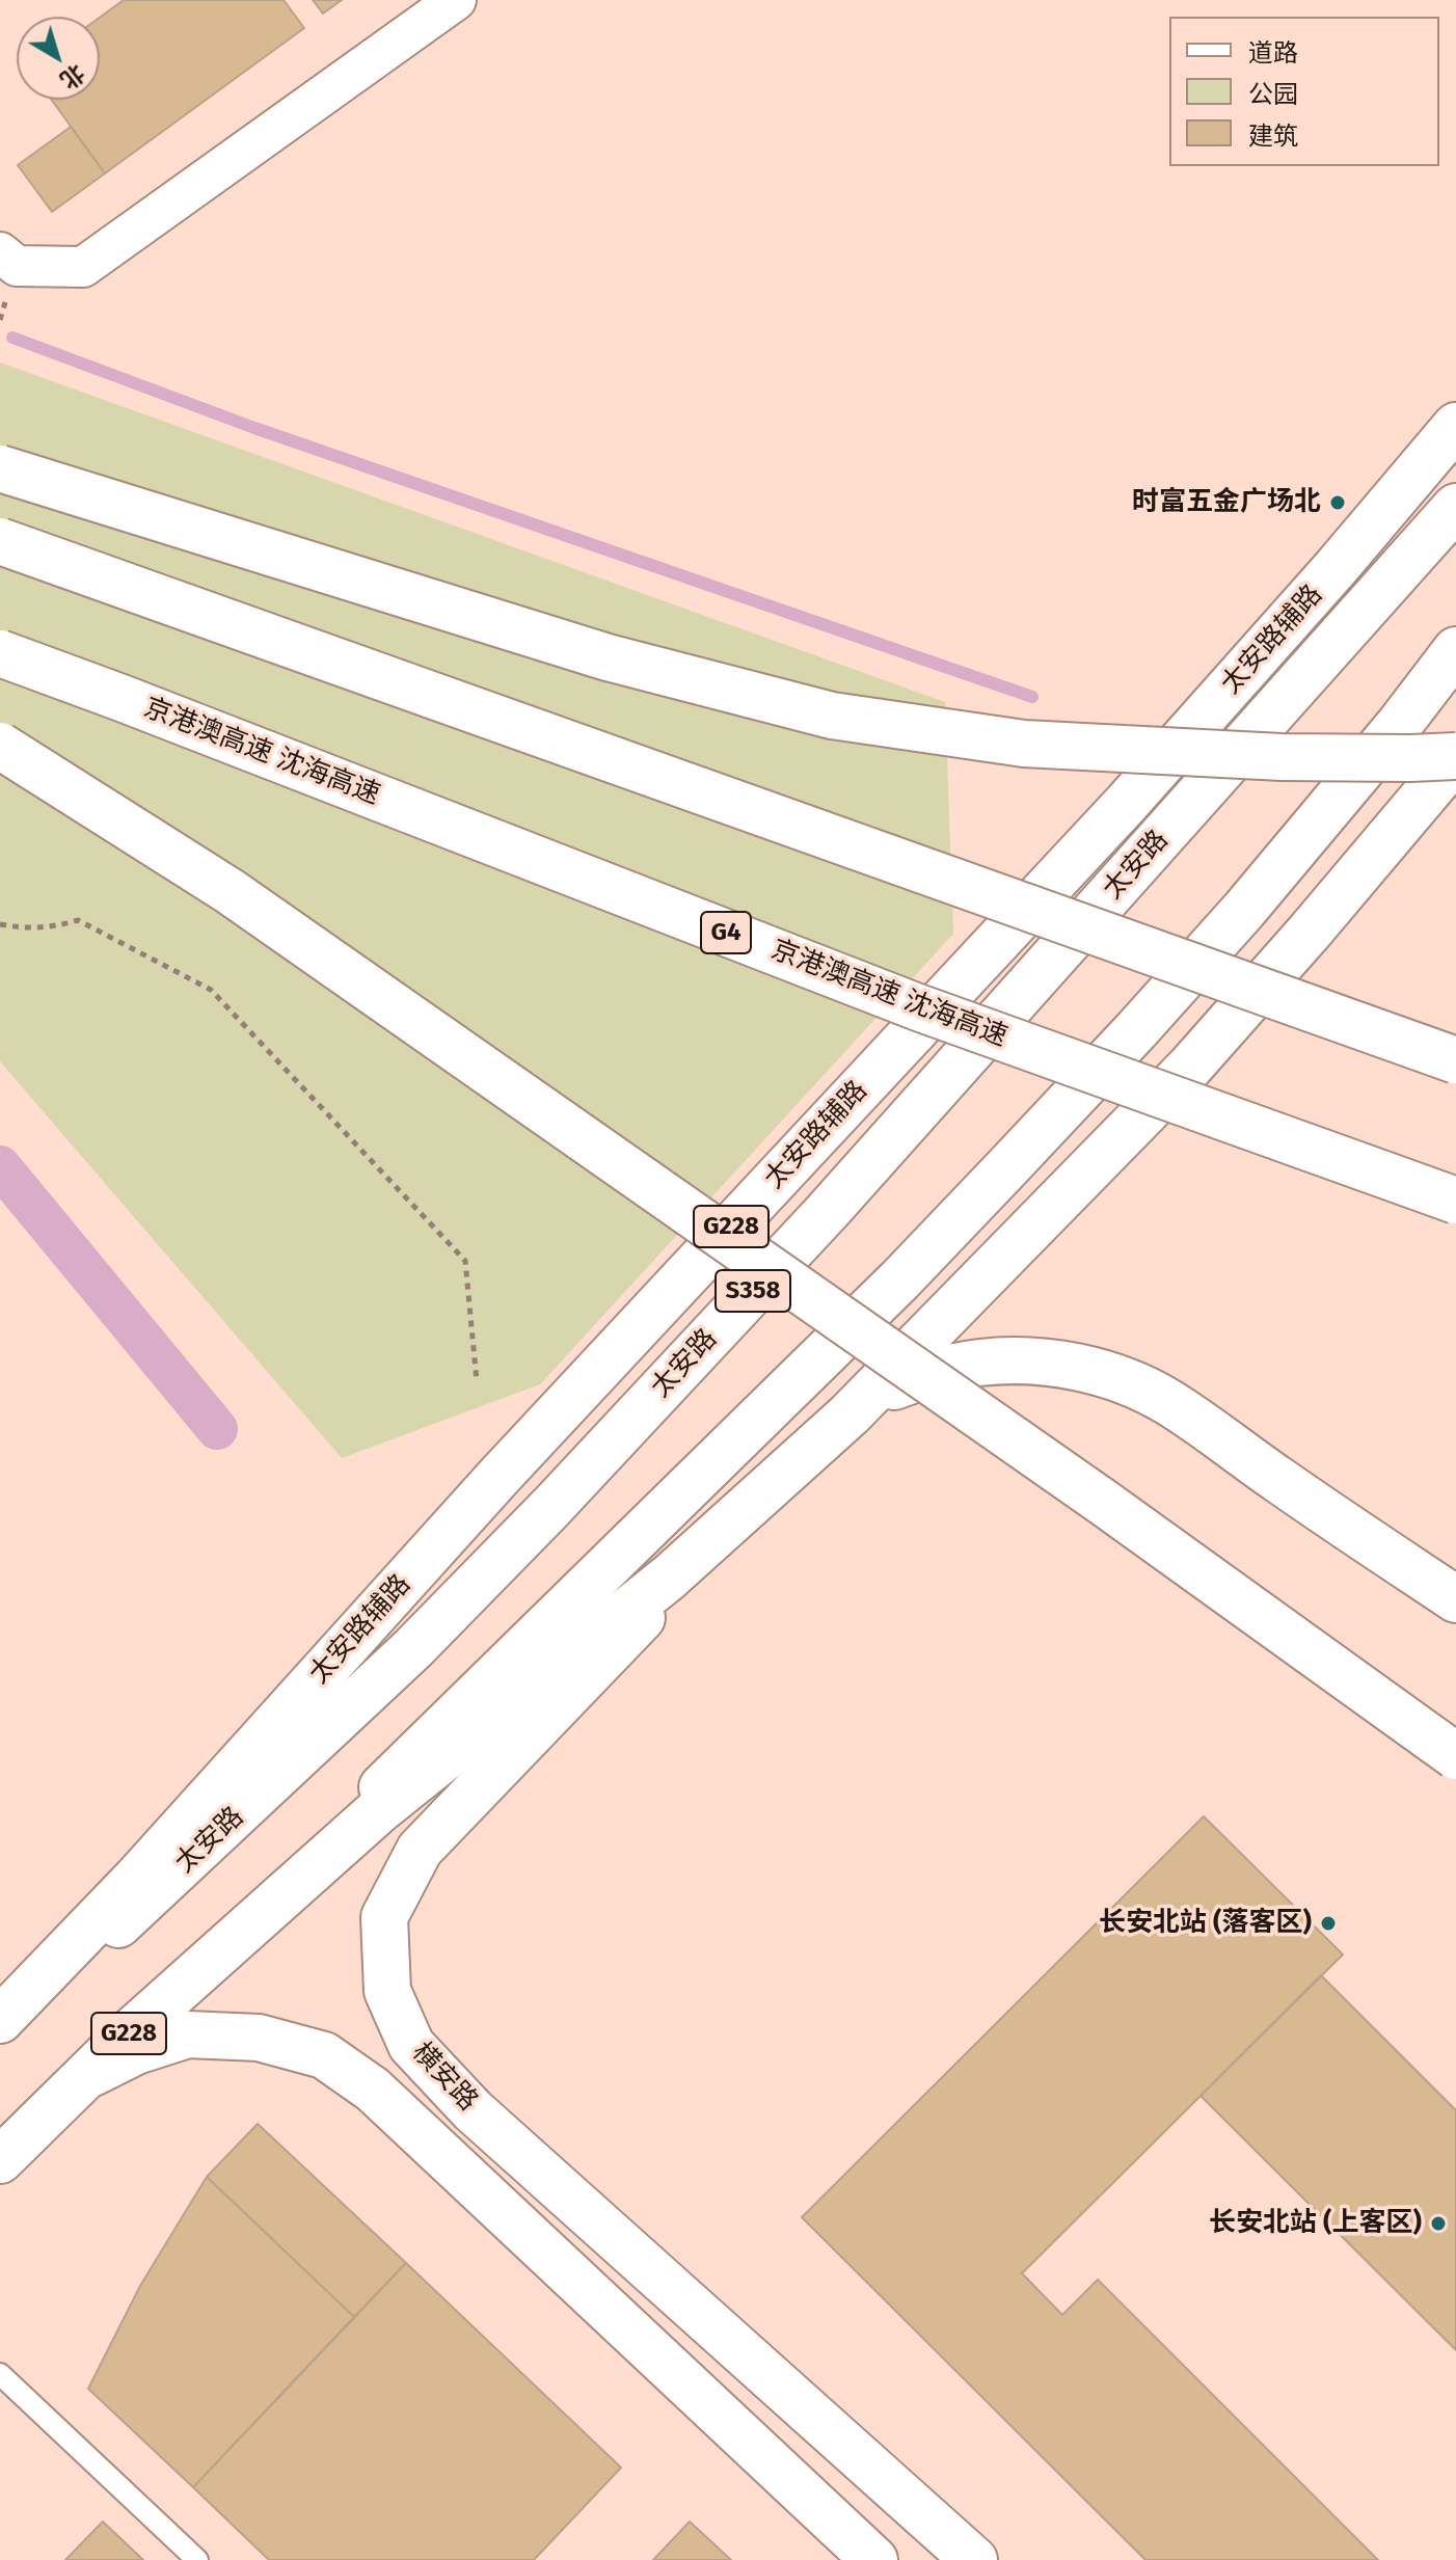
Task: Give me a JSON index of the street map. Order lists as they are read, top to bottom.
{
  "streets": {
    "main road": [
      "太安路辅路",
      "京港澳高速 沈海高速",
      "太安路",
      "G4",
      "G228",
      "S358",
      "横安路"
    ]
  },
  "crossings": [
    ["G228", "横安路"]
  ],
  "places": ["时富五金广场北", "长安北站 (落客区)", "长安北站 (上客区)"],
  "legend": ["道路", "公园", "建筑"],
  "north": "bottom right"
}
